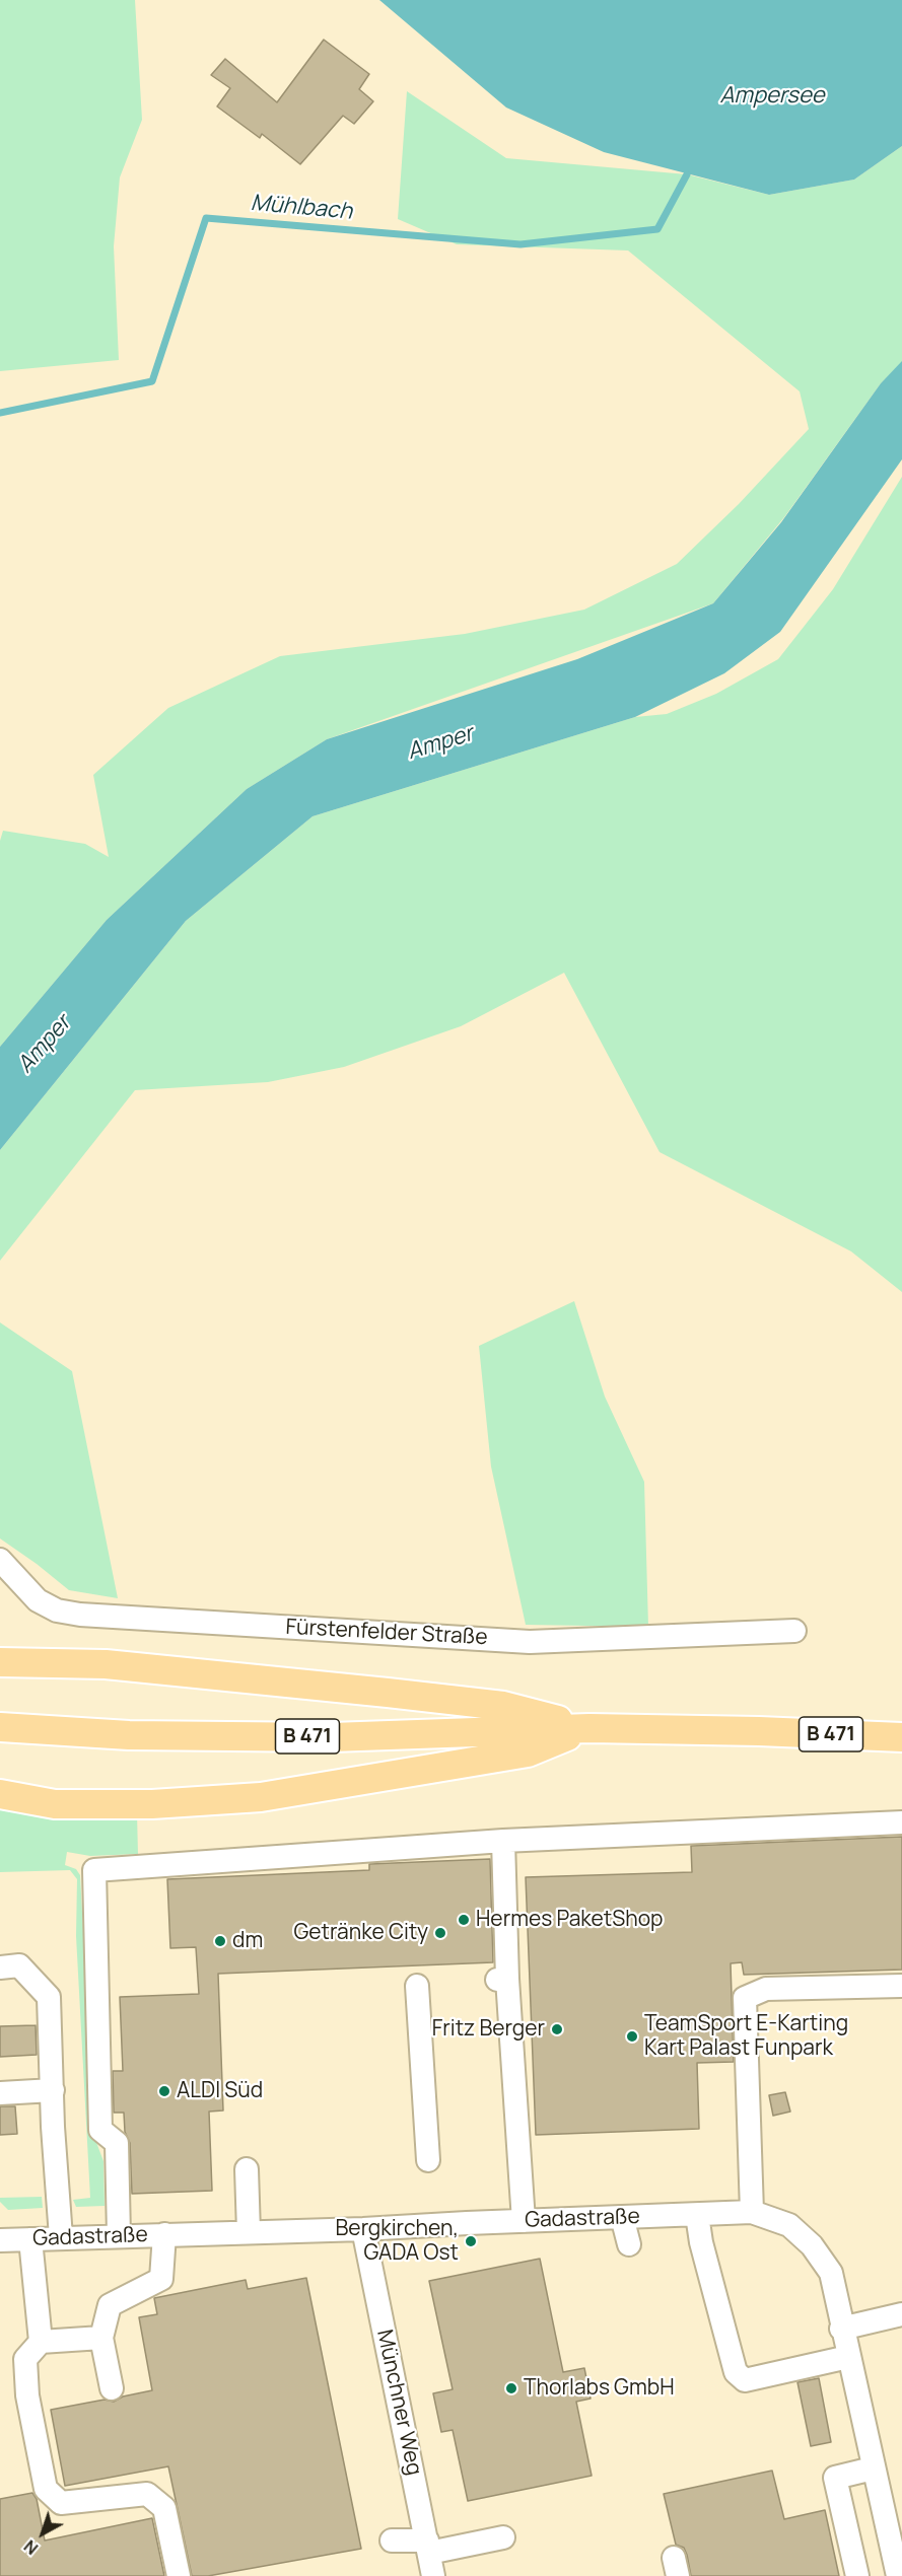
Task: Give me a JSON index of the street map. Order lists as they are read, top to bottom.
{
  "streets": {
    "main road": ["B 471"],
    "street": ["Fürstenfelder Straße", "Gadastraße", "Münchner Weg"]
  },
  "crossings": [
    ["Gadastraße", "Münchner Weg"]
  ],
  "water": ["Ampersee", "Mühlbach", "Amper"],
  "places": [
    "Hermes PaketShop",
    "Getränke City",
    "dm",
    "Fritz Berger",
    "TeamSport E-Karting Kart Palast Funpark",
    "ALDI Süd",
    "Bergkirchen, GADA Ost",
    "Thorlabs GmbH"
  ],
  "north": "bottom left"
}
